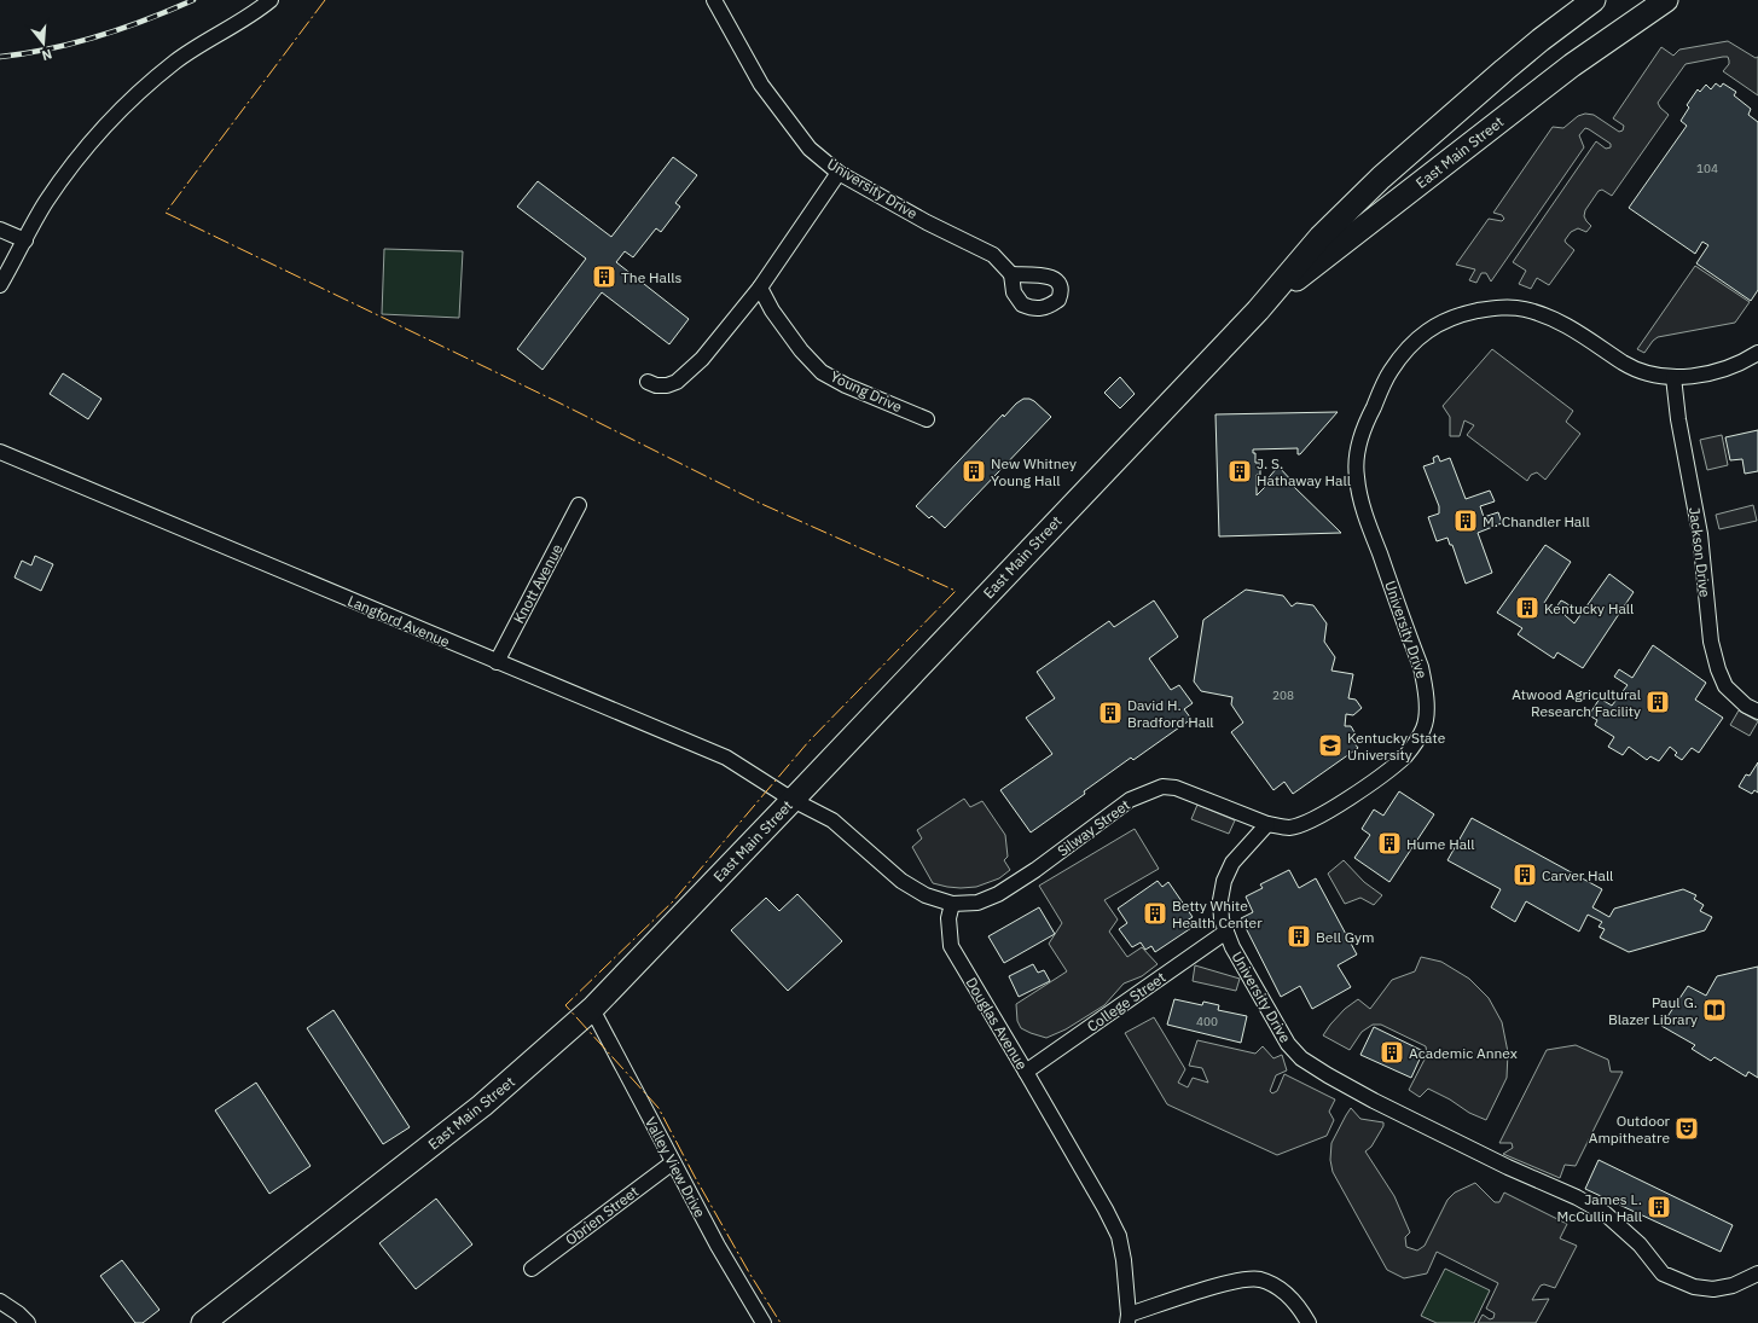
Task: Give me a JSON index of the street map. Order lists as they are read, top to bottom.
{
  "streets": {
    "main road": ["East Main Street"],
    "street": [
      "University Drive",
      "Young Drive",
      "Jackson Drive",
      "Knott Avenue",
      "Langford Avenue",
      "Silway Street",
      "College Street",
      "Douglas Avenue",
      "Valley View Drive",
      "Obrien Street"
    ]
  },
  "crossings": [
    ["East Main Street", "Langford Avenue"],
    ["East Main Street", "Valley View Drive"],
    ["University Drive", "Jackson Drive"],
    ["University Drive", "Silway Street"],
    ["University Drive", "College Street"],
    ["Knott Avenue", "Langford Avenue"],
    ["Silway Street", "Douglas Avenue"],
    ["College Street", "Douglas Avenue"],
    ["Valley View Drive", "Obrien Street"]
  ],
  "places": {
    "building": [
      "The Halls",
      "New Whitney Young Hall",
      "J. S. Hathaway Hall",
      "M. Chandler Hall",
      "Kentucky Hall",
      "Atwood Agricultural Research Facility",
      "David H. Bradford Hall",
      "Hume Hall",
      "Carver Hall",
      "Betty White Health Center",
      "Bell Gym",
      "Academic Annex",
      "James L. McCullin Hall"
    ],
    "school or university": ["Kentucky State University"],
    "library": ["Paul G. Blazer Library"],
    "theatre": ["Outdoor Ampitheatre"]
  },
  "house_numbers": ["104", "208", "400"],
  "north": "bottom"
}
